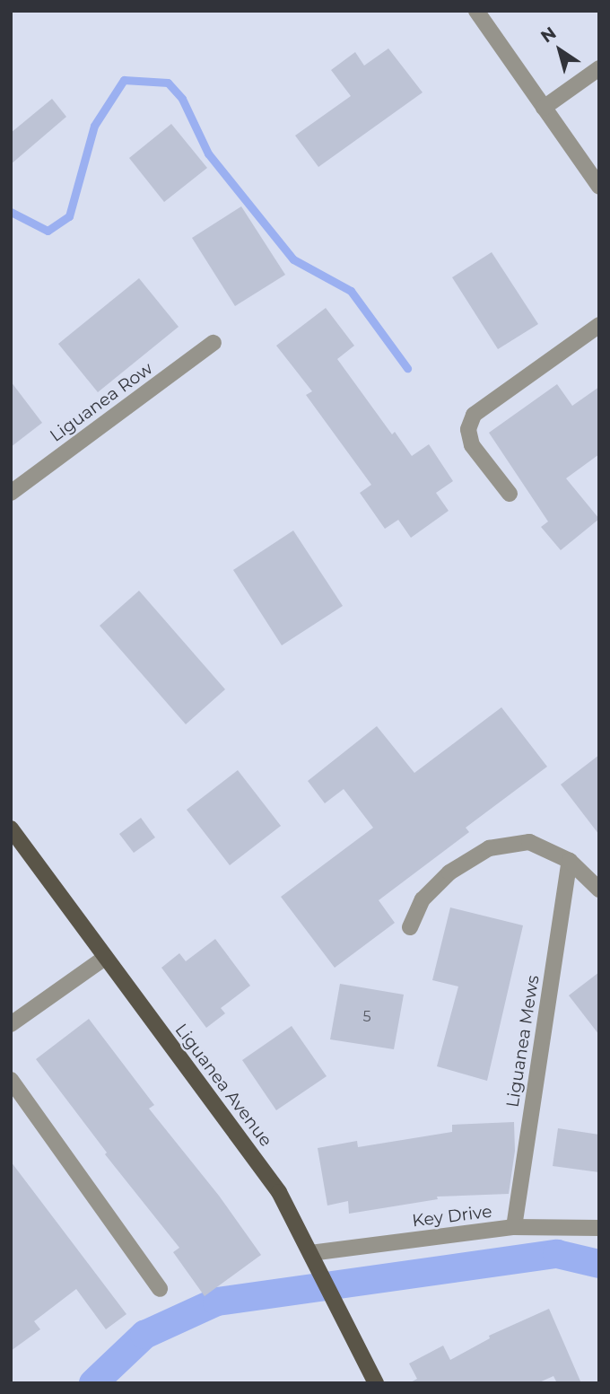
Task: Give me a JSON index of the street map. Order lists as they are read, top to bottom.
{
  "streets": {
    "main road": ["Liguanea Avenue"],
    "street": ["Liguanea Row", "Liguanea Mews", "Key Drive"]
  },
  "crossings": [
    ["Liguanea Mews", "Key Drive"],
    ["Liguanea Avenue", "Key Drive"]
  ],
  "house_numbers": ["5"],
  "north": "top left"
}
